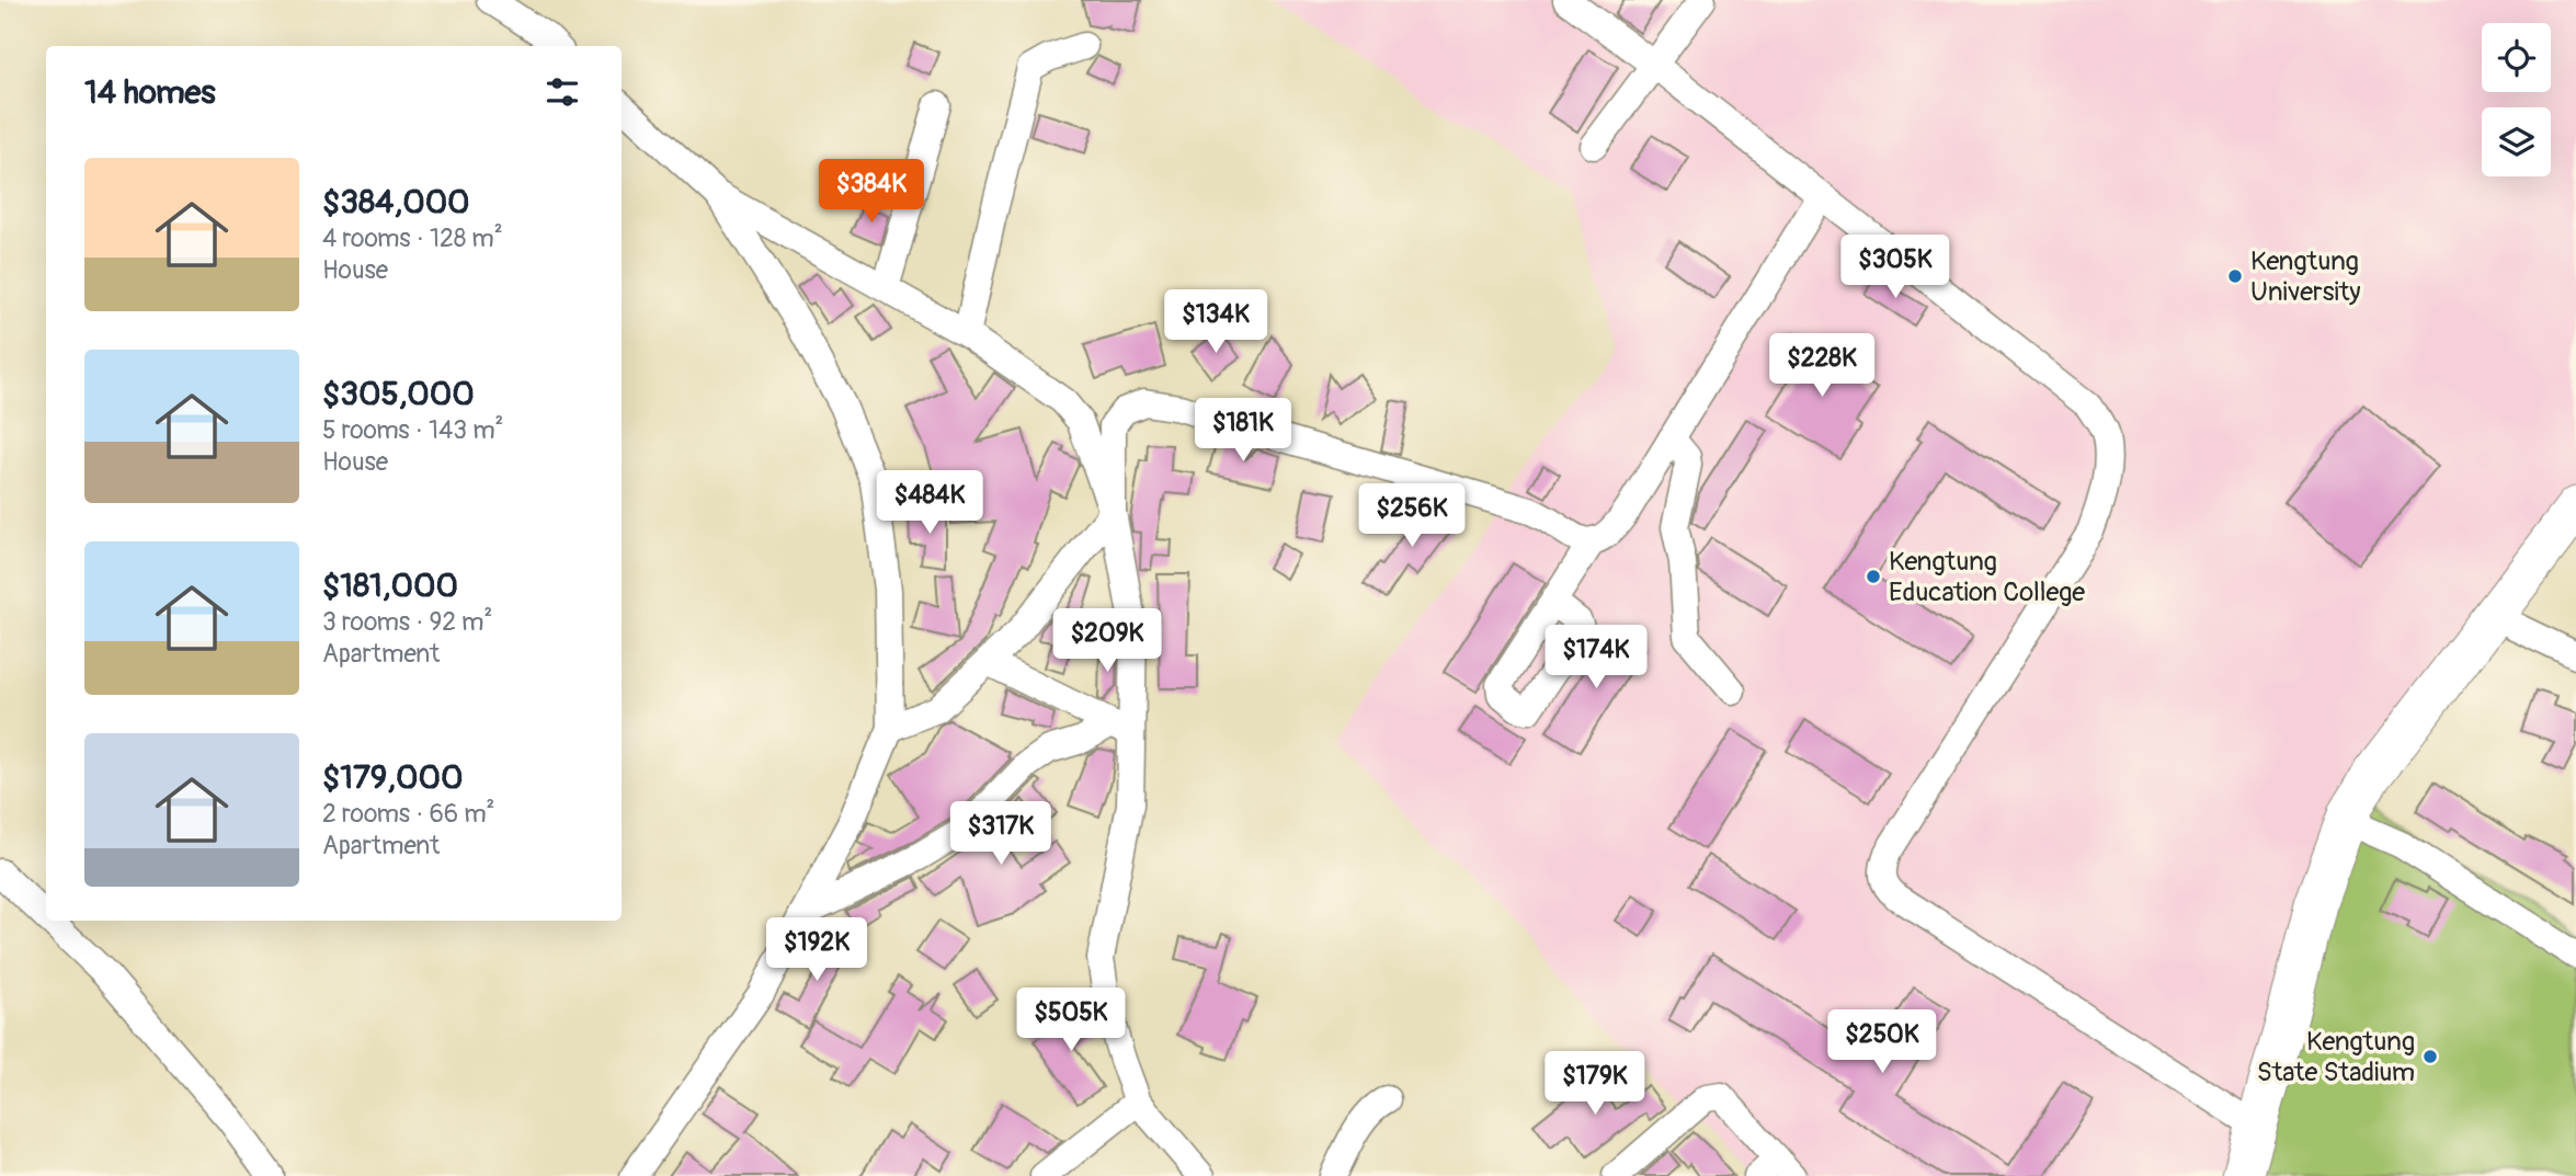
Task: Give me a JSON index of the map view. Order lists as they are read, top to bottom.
{
  "places": ["Kengtung University", "Kengtung Education College", "Kengtung State Stadium"],
  "page": {
    "heading": "14 homes",
    "list": [
      {
        "name": "$384,000",
        "note": "4 rooms · 128 m² · House"
      },
      {
        "name": "$305,000",
        "note": "5 rooms · 143 m² · House"
      },
      {
        "name": "$181,000",
        "note": "3 rooms · 92 m² · Apartment"
      },
      {
        "name": "$179,000",
        "note": "2 rooms · 66 m² · Apartment"
      }
    ],
    "price": [
      "$384K",
      "$305K",
      "$134K",
      "$228K",
      "$181K",
      "$484K",
      "$256K",
      "$209K",
      "$174K",
      "$317K",
      "$192K",
      "$505K",
      "$250K",
      "$179K"
    ]
  }
}
